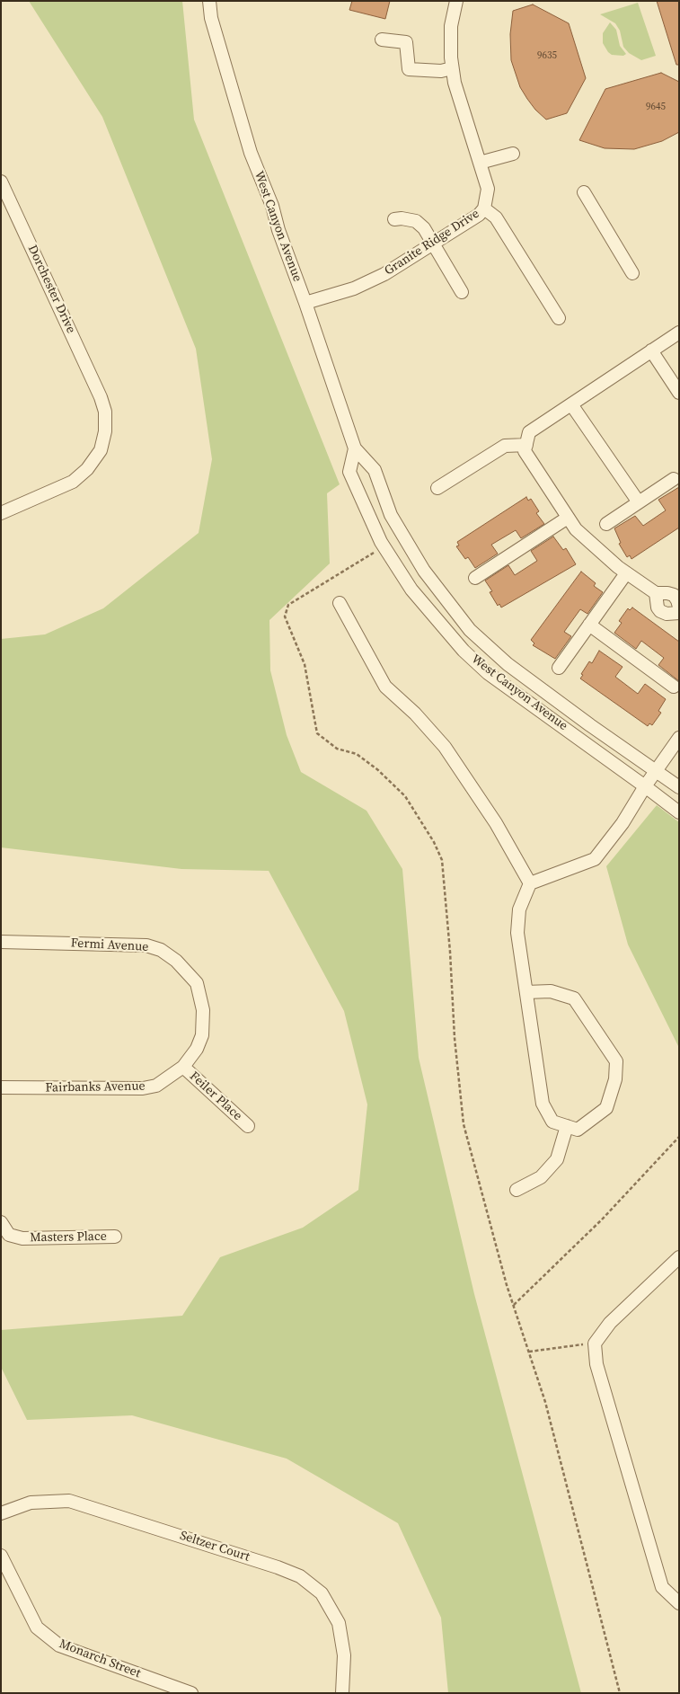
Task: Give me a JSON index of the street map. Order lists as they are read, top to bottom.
{
  "streets": {
    "street": [
      "West Canyon Avenue",
      "Granite Ridge Drive",
      "Dorchester Drive",
      "Fermi Avenue",
      "Fairbanks Avenue",
      "Feiler Place",
      "Masters Place",
      "Seltzer Court",
      "Monarch Street"
    ]
  },
  "crossings": [
    ["West Canyon Avenue", "Granite Ridge Drive"],
    ["Fermi Avenue", "Fairbanks Avenue"],
    ["Fermi Avenue", "Feiler Place"],
    ["Fairbanks Avenue", "Feiler Place"]
  ],
  "house_numbers": ["9635", "9645"]
}
